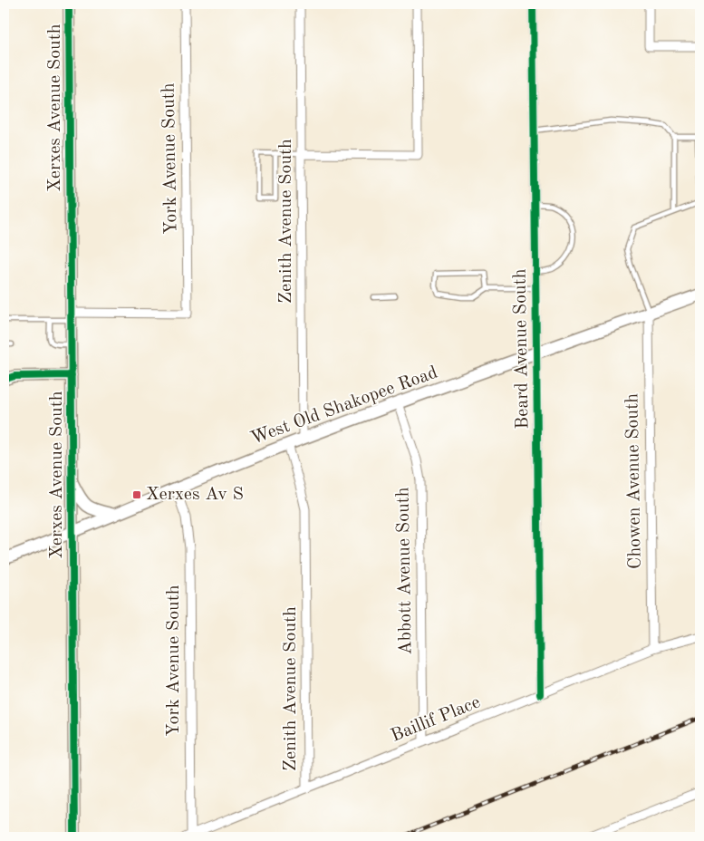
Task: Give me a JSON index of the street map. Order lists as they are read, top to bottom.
{
  "streets": {
    "main road": ["West Old Shakopee Road"],
    "street": [
      "Xerxes Avenue South",
      "York Avenue South",
      "Zenith Avenue South",
      "Beard Avenue South",
      "Chowen Avenue South",
      "Abbott Avenue South",
      "Baillif Place"
    ]
  },
  "crossings": [
    ["Xerxes Avenue South", "York Avenue South"],
    ["Xerxes Avenue South", "West Old Shakopee Road"],
    ["York Avenue South", "West Old Shakopee Road"],
    ["York Avenue South", "Baillif Place"],
    ["Zenith Avenue South", "West Old Shakopee Road"],
    ["Zenith Avenue South", "Baillif Place"],
    ["Beard Avenue South", "West Old Shakopee Road"],
    ["Beard Avenue South", "Baillif Place"],
    ["West Old Shakopee Road", "Chowen Avenue South"],
    ["West Old Shakopee Road", "Abbott Avenue South"],
    ["Chowen Avenue South", "Baillif Place"],
    ["Abbott Avenue South", "Baillif Place"]
  ],
  "places": {
    "transit": ["Xerxes Av S"]
  }
}
